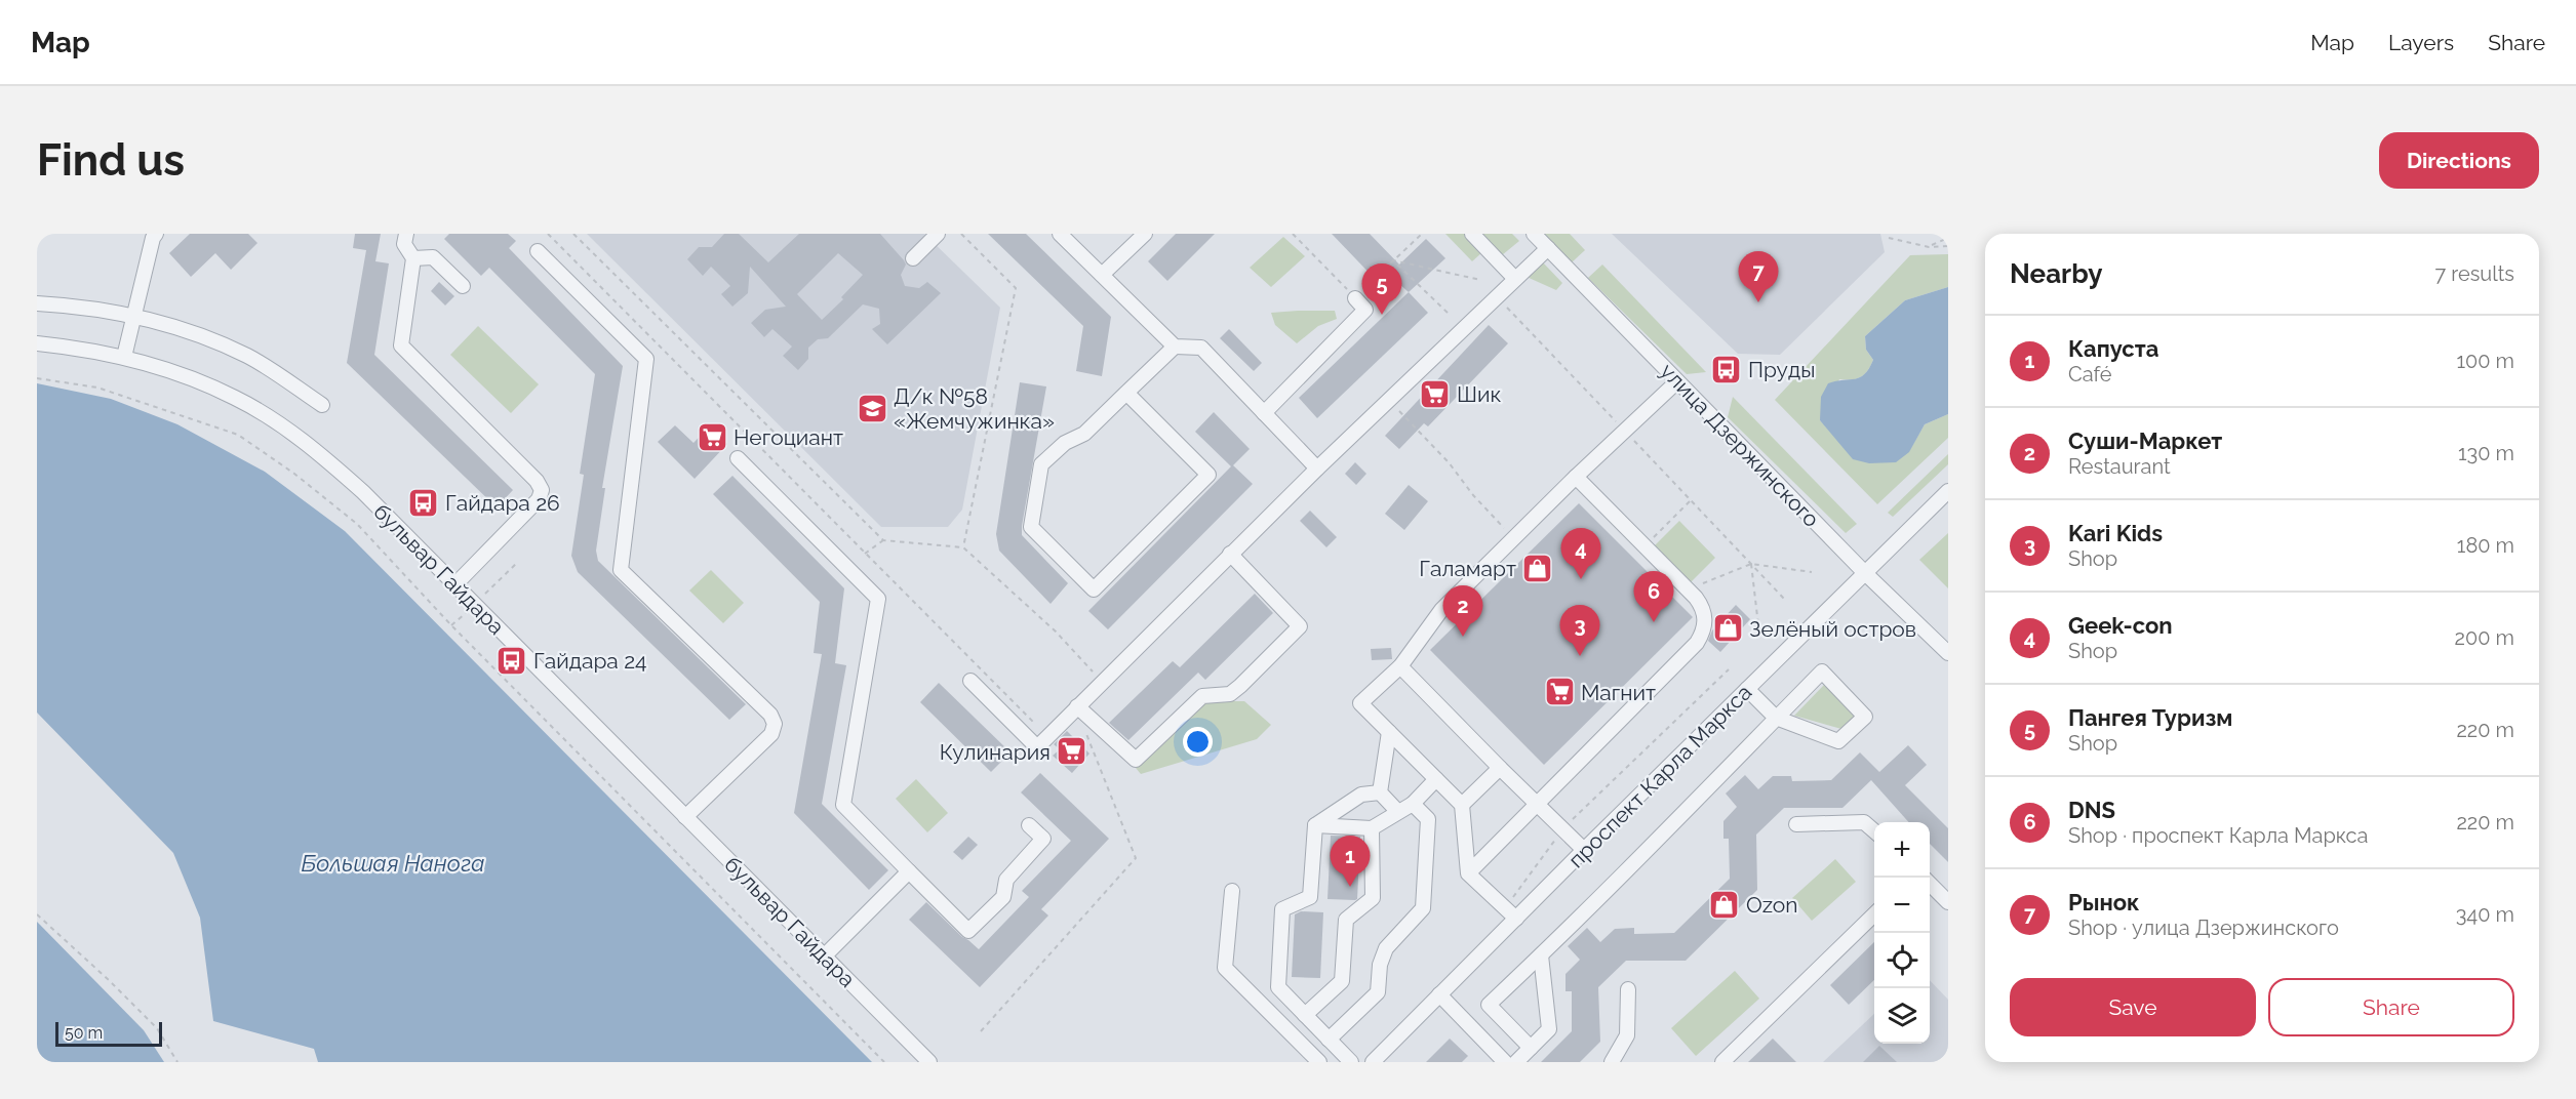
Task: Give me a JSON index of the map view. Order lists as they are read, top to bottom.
{
  "streets": {
    "street": ["улица Дзержинского", "бульвар Гайдара", "проспект Карла Маркса"]
  },
  "crossings": [
    ["улица Дзержинского", "проспект Карла Маркса"]
  ],
  "water": ["Большая Нанога"],
  "places": {
    "bus stop": ["Пруды", "Гайдара 26", "Гайдара 24"],
    "supermarket": [
      "Шик",
      "Негоциант",
      "Магнит",
      "Кулинария"
    ],
    "school or university": ["Д/к №58 «Жемчужинка»"],
    "shop": ["Галамарт", "Зелёный остров", "Ozon"]
  },
  "scale_bar": "50 m",
  "page": {
    "header": "Map",
    "nav": ["Map", "Layers", "Share"],
    "buttons": [
      "Directions",
      ["Save", "Share"]
    ],
    "title": "Find us",
    "heading": ["Nearby", "7 results"],
    "pins": [
      "7",
      "5",
      "4",
      "6",
      "2",
      "3",
      "1"
    ],
    "list": [
      {
        "mark": "1",
        "name": "Капуста",
        "note": "Café",
        "value": "100 m"
      },
      {
        "mark": "2",
        "name": "Суши-Маркет",
        "note": "Restaurant",
        "value": "130 m"
      },
      {
        "mark": "3",
        "name": "Kari Kids",
        "note": "Shop",
        "value": "180 m"
      },
      {
        "mark": "4",
        "name": "Geek-con",
        "note": "Shop",
        "value": "200 m"
      },
      {
        "mark": "5",
        "name": "Пангея Туризм",
        "note": "Shop",
        "value": "220 m"
      },
      {
        "mark": "6",
        "name": "DNS",
        "note": "Shop · проспект Карла Маркса",
        "value": "220 m"
      },
      {
        "mark": "7",
        "name": "Рынок",
        "note": "Shop · улица Дзержинского",
        "value": "340 m"
      }
    ],
    "map_buttons": ["+", "−"],
    "scale": "50 m"
  }
}
